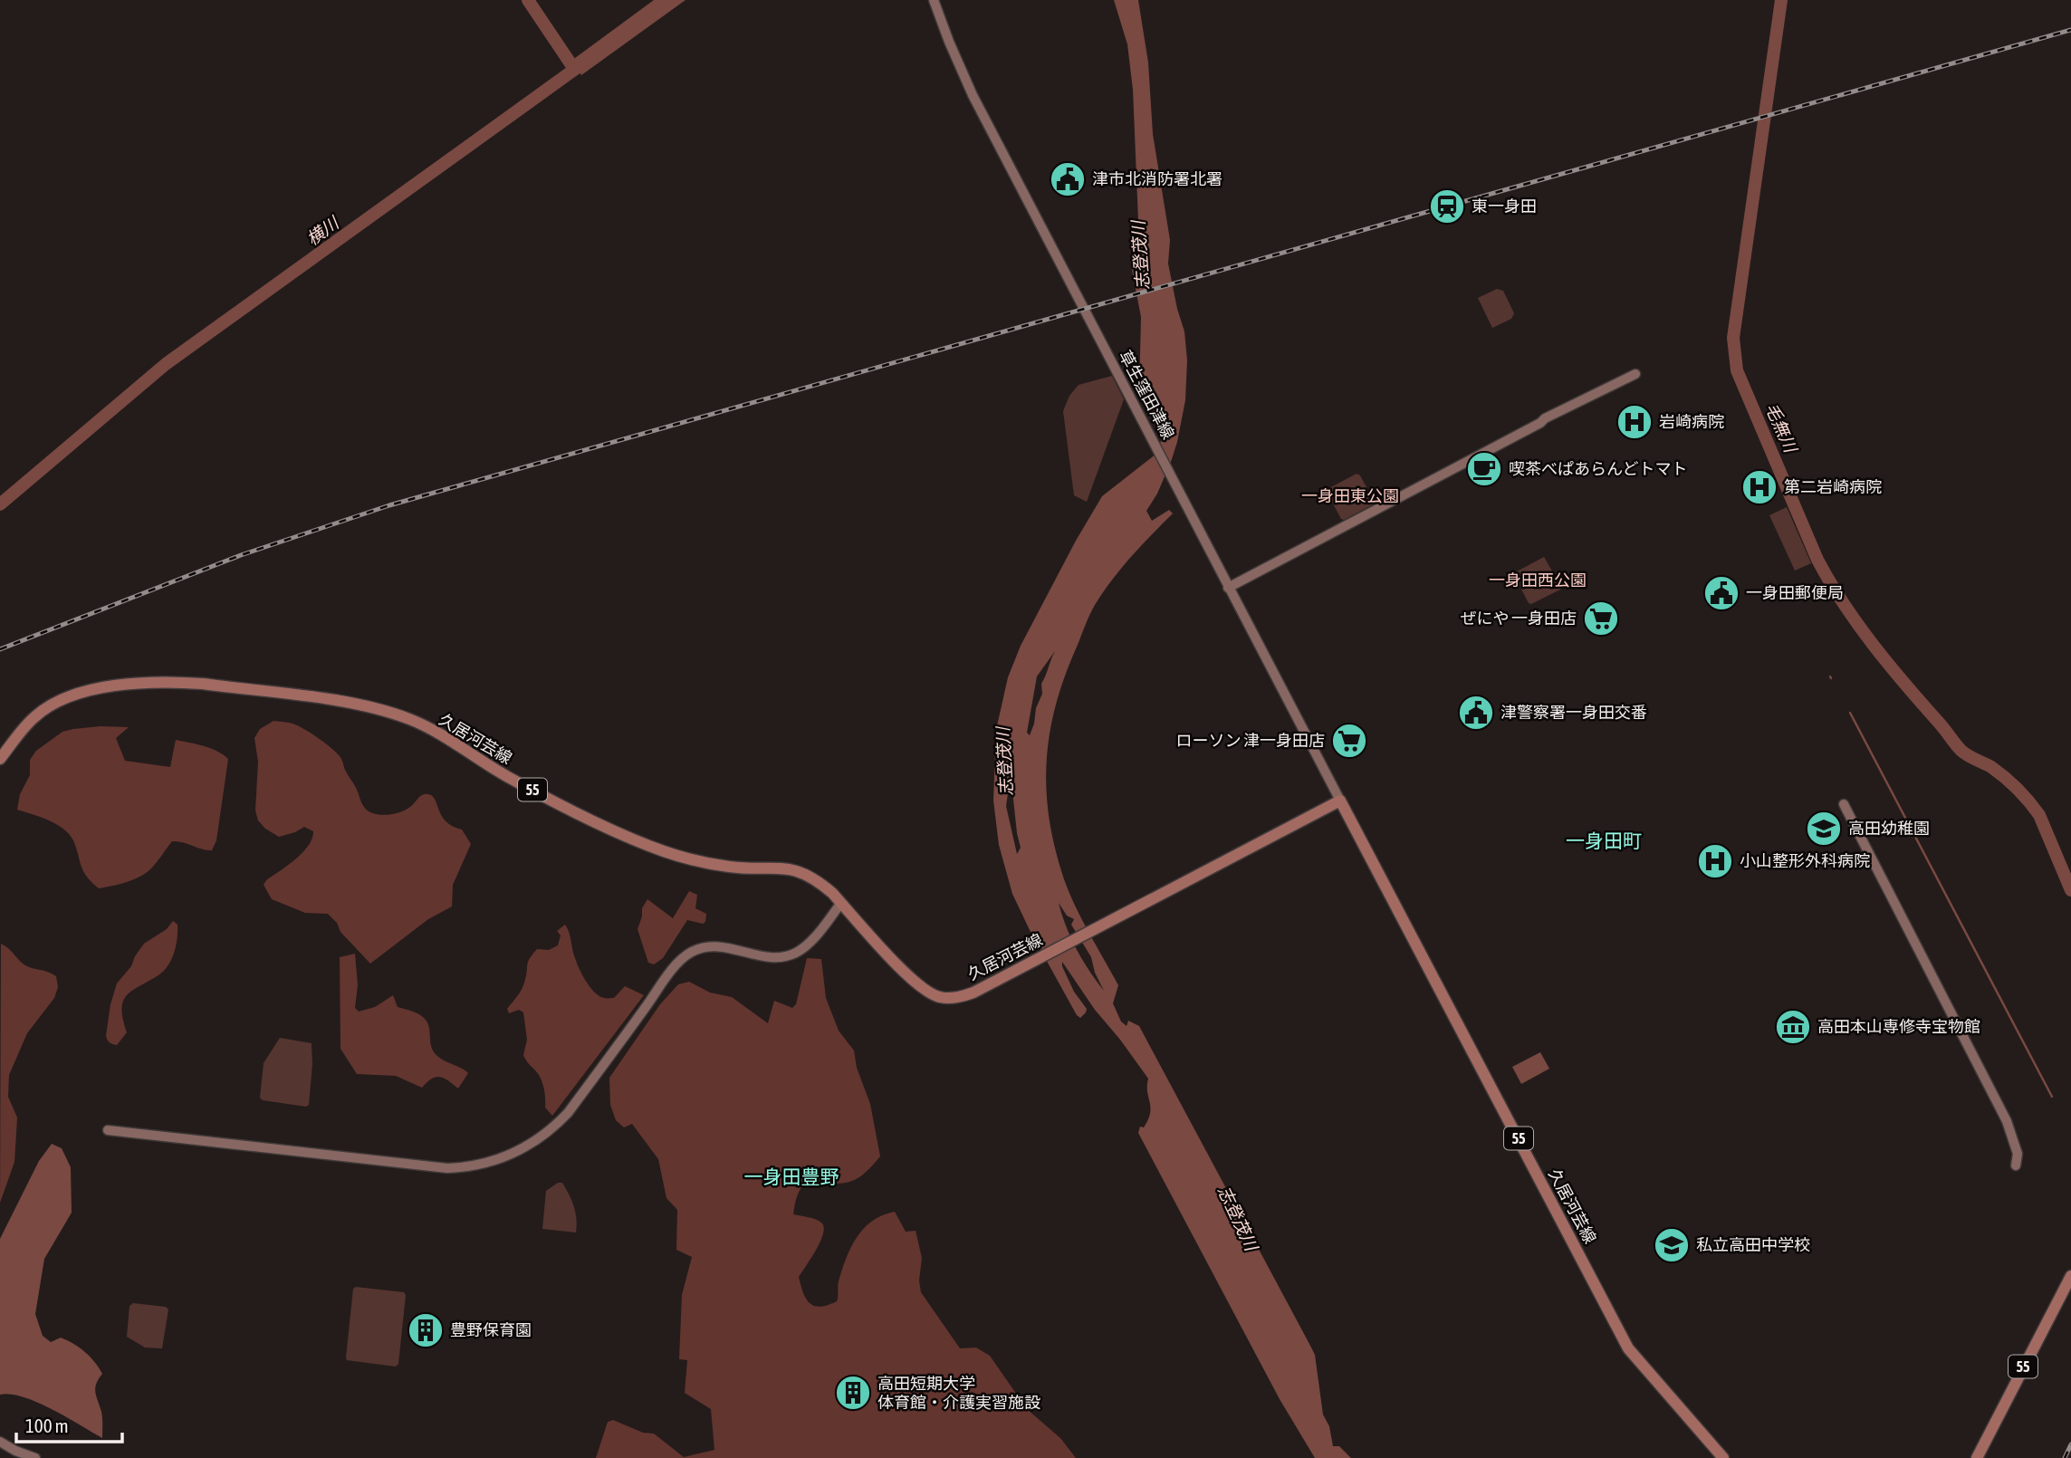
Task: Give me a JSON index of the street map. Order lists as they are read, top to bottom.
{
  "streets": {
    "main road": ["久居河芸線", "55"],
    "street": ["草生窪田津線"]
  },
  "crossings": [
    ["草生窪田津線", "久居河芸線"]
  ],
  "districts": ["一身田町", "一身田豊野"],
  "water": ["横川", "志登茂川", "毛無川"],
  "parks": ["一身田東公園", "一身田西公園"],
  "places": {
    "public building": ["津市北消防署北署", "一身田郵便局", "津警察署一身田交番"],
    "station": ["東一身田"],
    "hospital": ["岩崎病院", "第二岩崎病院", "小山整形外科病院"],
    "cafe": ["喫茶べぱあらんどトマト"],
    "supermarket": ["ぜにや 一身田店", "ローソン 津一身田店"],
    "school or university": ["高田幼稚園", "私立高田中学校"],
    "museum": ["高田本山専修寺宝物館"],
    "building": ["豊野保育園", "高田短期大学 体育館・介護実習施設"]
  },
  "scale_bar": "100 m"
}
